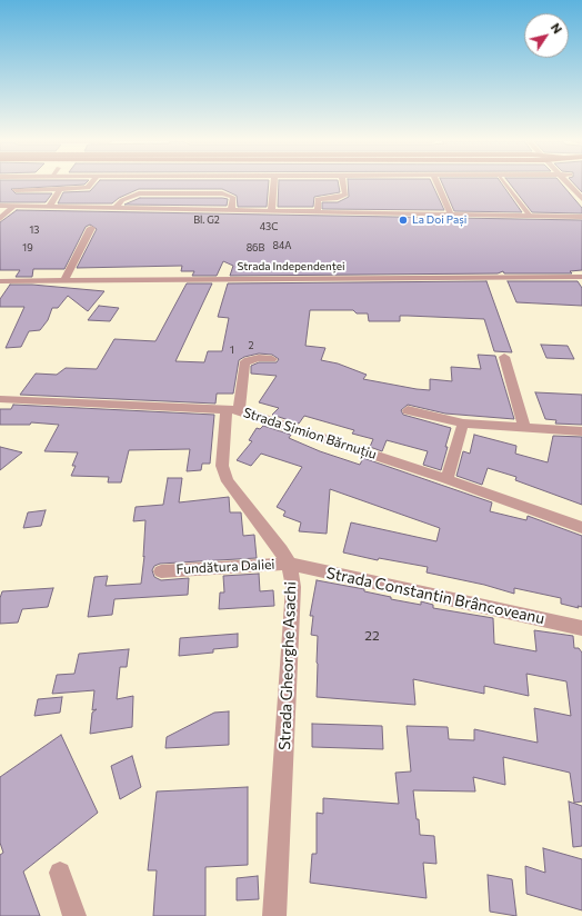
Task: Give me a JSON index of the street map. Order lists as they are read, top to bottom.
{
  "streets": {
    "street": [
      "Strada Independenței",
      "Strada Simion Bărnuțiu",
      "Fundătura Daliei",
      "Strada Constantin Brâncoveanu",
      "Strada Gheorghe Asachi"
    ]
  },
  "crossings": [
    ["Strada Simion Bărnuțiu", "Strada Gheorghe Asachi"],
    ["Fundătura Daliei", "Strada Constantin Brâncoveanu"],
    ["Fundătura Daliei", "Strada Gheorghe Asachi"],
    ["Strada Constantin Brâncoveanu", "Strada Gheorghe Asachi"]
  ],
  "places": ["La Doi Pași"],
  "house_numbers": [
    "Bl. G2",
    "43C",
    "13",
    "84A",
    "19",
    "86B",
    "2",
    "1",
    "22"
  ],
  "north": "top right"
}
